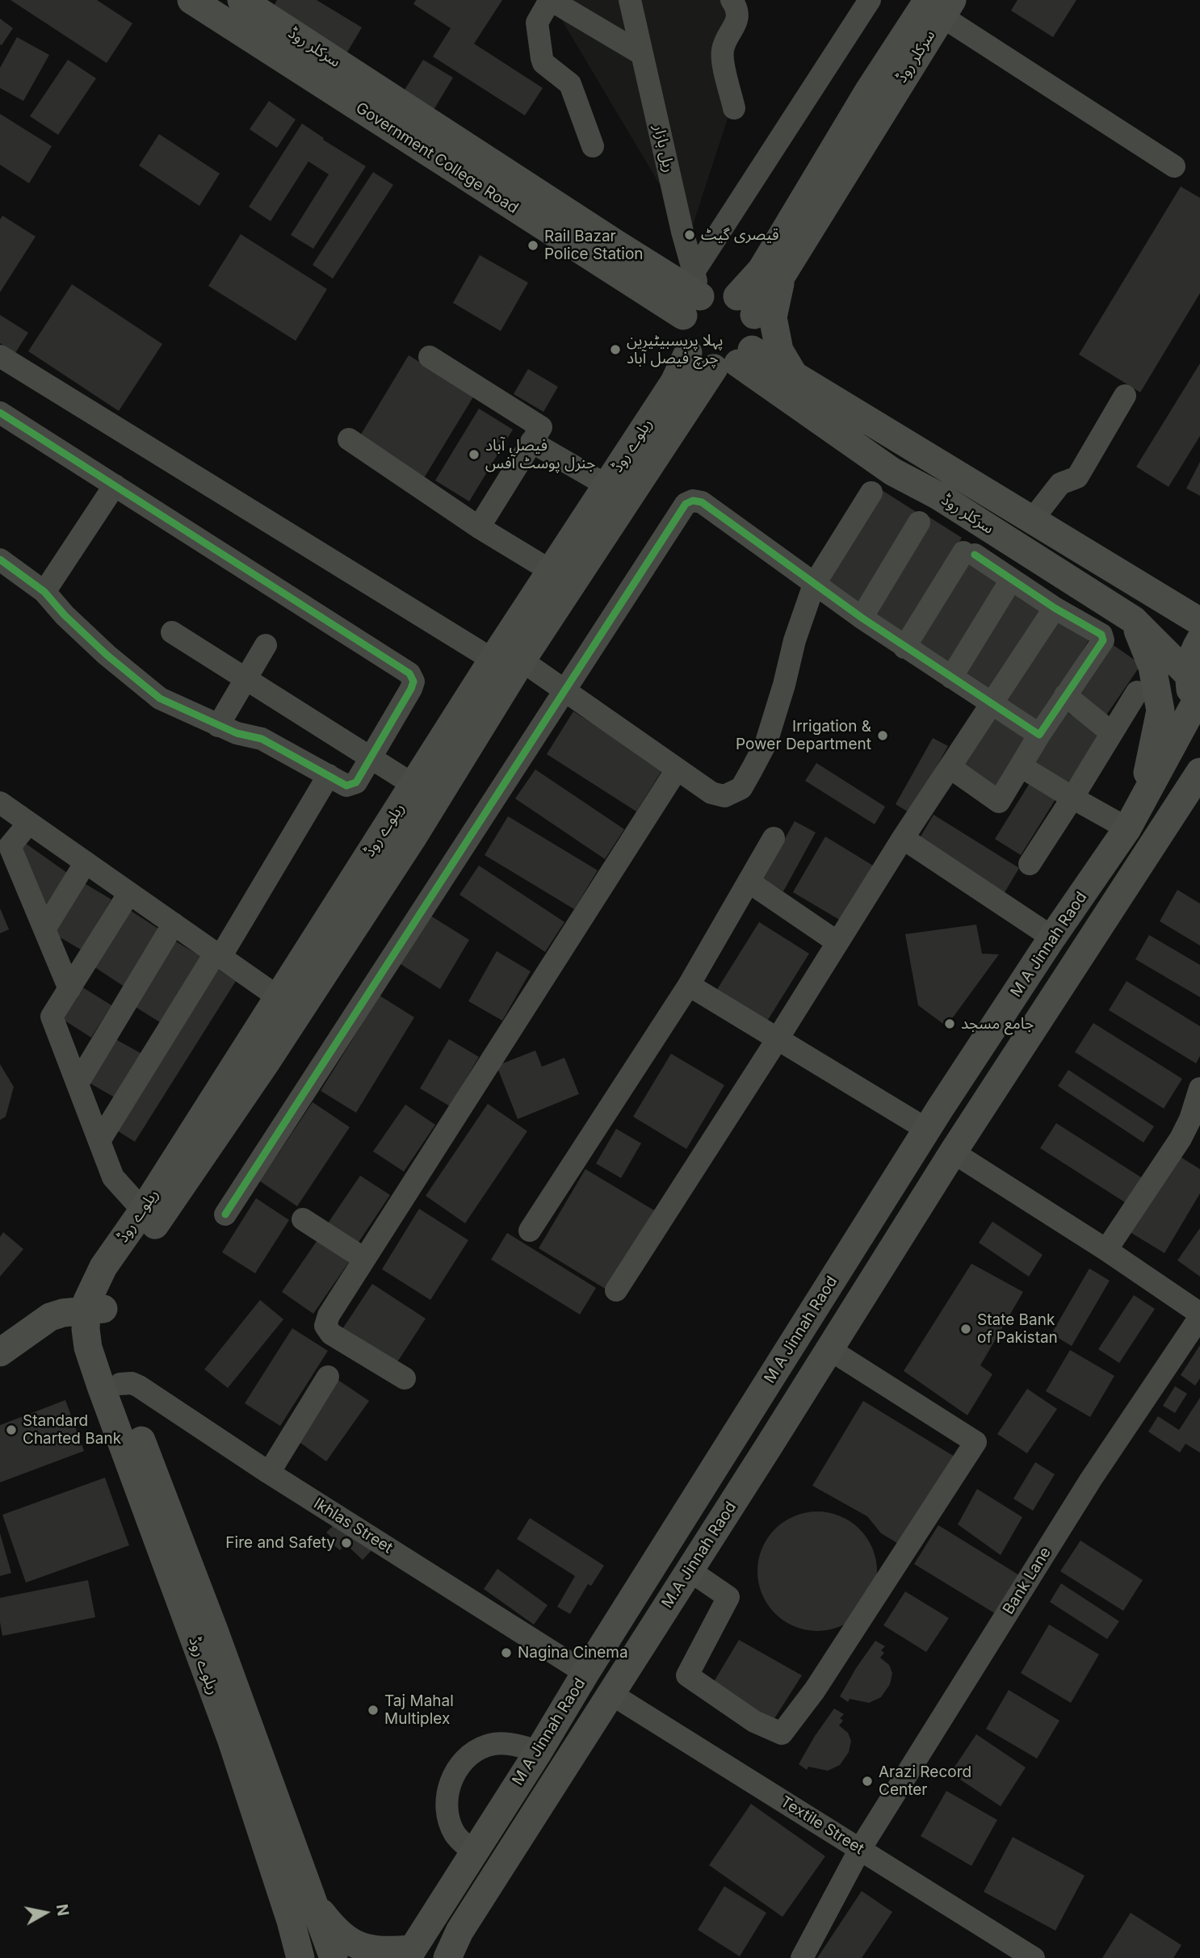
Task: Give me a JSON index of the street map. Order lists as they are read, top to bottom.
{
  "streets": {
    "main road": [
      "سرکلر روڈ",
      "Government College Road",
      "ریلوے روڈ",
      "M A Jinnah Raod",
      "M.A Jinnah Raod"
    ],
    "street": [
      "ریل بازار",
      "Ikhlas Street",
      "Bank Lane",
      "Textile Street"
    ]
  },
  "crossings": [
    ["سرکلر روڈ", "ریل بازار"],
    ["سرکلر روڈ", "Government College Road"],
    ["سرکلر روڈ", "ریلوے روڈ"],
    ["ریل بازار", "Government College Road"],
    ["ریل بازار", "ریلوے روڈ"],
    ["Government College Road", "ریلوے روڈ"],
    ["ریلوے روڈ", "Ikhlas Street"],
    ["M A Jinnah Raod", "Ikhlas Street"],
    ["M A Jinnah Raod", "M.A Jinnah Raod"],
    ["M.A Jinnah Raod", "Textile Street"],
    ["Bank Lane", "Textile Street"]
  ],
  "places": [
    "قیصری گیٹ",
    "Rail Bazar Police Station",
    "پہلا پریسبیٹیرین چرچ فیصل آباد",
    "فیصل آباد جنرل پوسٹ آفس",
    "Irrigation & Power Department",
    "جامع مسجد",
    "State Bank of Pakistan",
    "Standard Charted Bank",
    "Fire and Safety",
    "Nagina Cinema",
    "Taj Mahal Multiplex",
    "Arazi Record Center"
  ],
  "north": "right"
}
